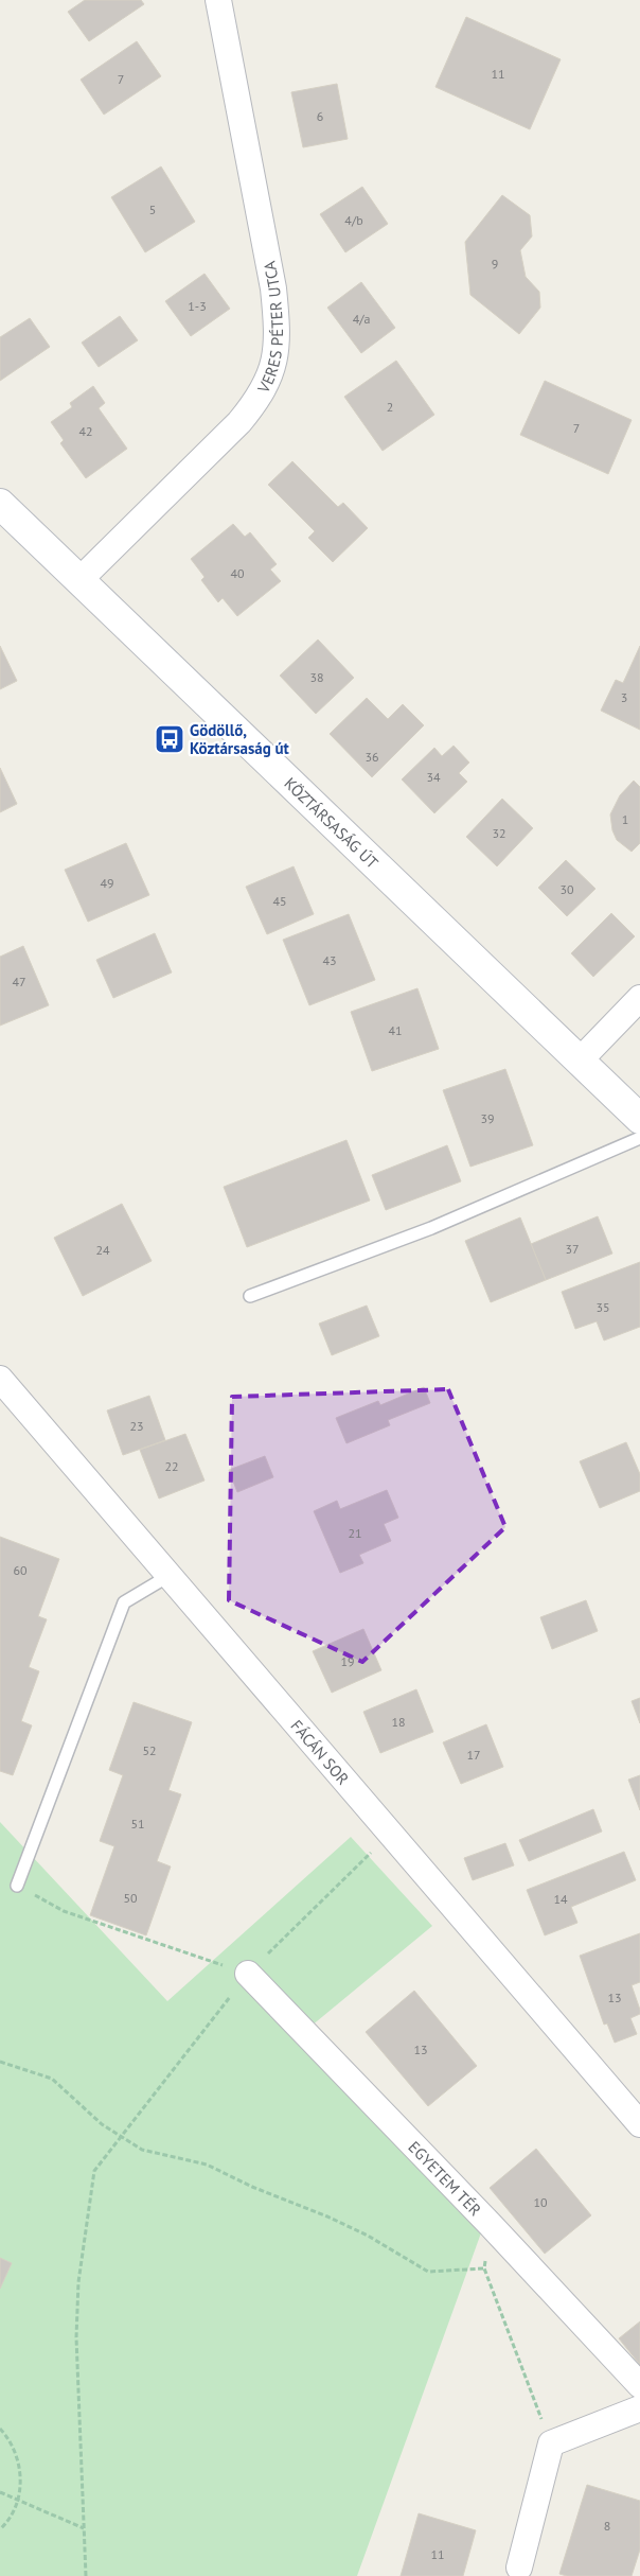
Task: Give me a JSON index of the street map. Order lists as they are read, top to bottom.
{
  "streets": {
    "main road": ["KÖZTÁRSASÁG ÚT"],
    "street": ["VERES PÉTER UTCA", "FÁCÁN SOR", "EGYETEM TÉR"]
  },
  "crossings": [
    ["VERES PÉTER UTCA", "KÖZTÁRSASÁG ÚT"]
  ],
  "places": {
    "bus stop": ["Gödöllő, Köztársaság út"]
  },
  "house_numbers": [
    "11",
    "7",
    "6",
    "5",
    "4/b",
    "9",
    "1-3",
    "4/a",
    "2",
    "7",
    "42",
    "40",
    "38",
    "3",
    "36",
    "34",
    "1",
    "32",
    "49",
    "30",
    "45",
    "43",
    "47",
    "41",
    "39",
    "37",
    "24",
    "35",
    "23",
    "22",
    "21",
    "60",
    "19",
    "18",
    "52",
    "17",
    "51",
    "50",
    "14",
    "13",
    "13",
    "10",
    "8",
    "11"
  ]
}
